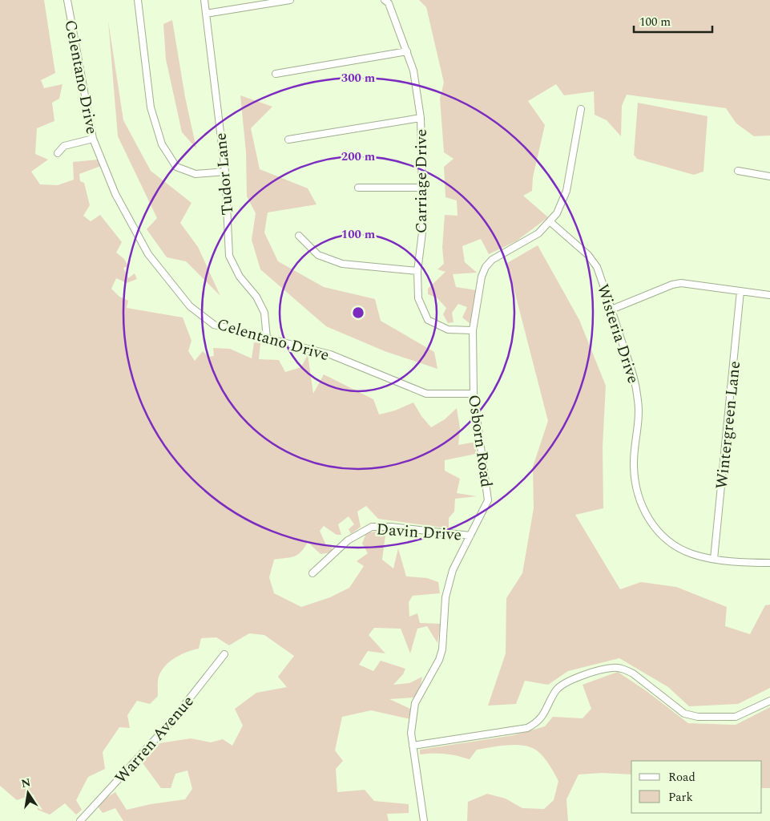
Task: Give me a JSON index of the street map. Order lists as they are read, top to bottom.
{
  "streets": {
    "street": [
      "Celentano Drive",
      "Tudor Lane",
      "Carriage Drive",
      "Wisteria Drive",
      "Wintergreen Lane",
      "Osborn Road",
      "Davin Drive",
      "Warren Avenue"
    ]
  },
  "crossings": [
    ["Celentano Drive", "Tudor Lane"],
    ["Celentano Drive", "Osborn Road"],
    ["Carriage Drive", "Osborn Road"],
    ["Wisteria Drive", "Wintergreen Lane"],
    ["Wisteria Drive", "Osborn Road"],
    ["Osborn Road", "Davin Drive"]
  ],
  "legend": ["Road", "Park"],
  "scale_bar": "100 m",
  "north": "top",
  "rings": ["300 m", "200 m", "100 m"]
}
